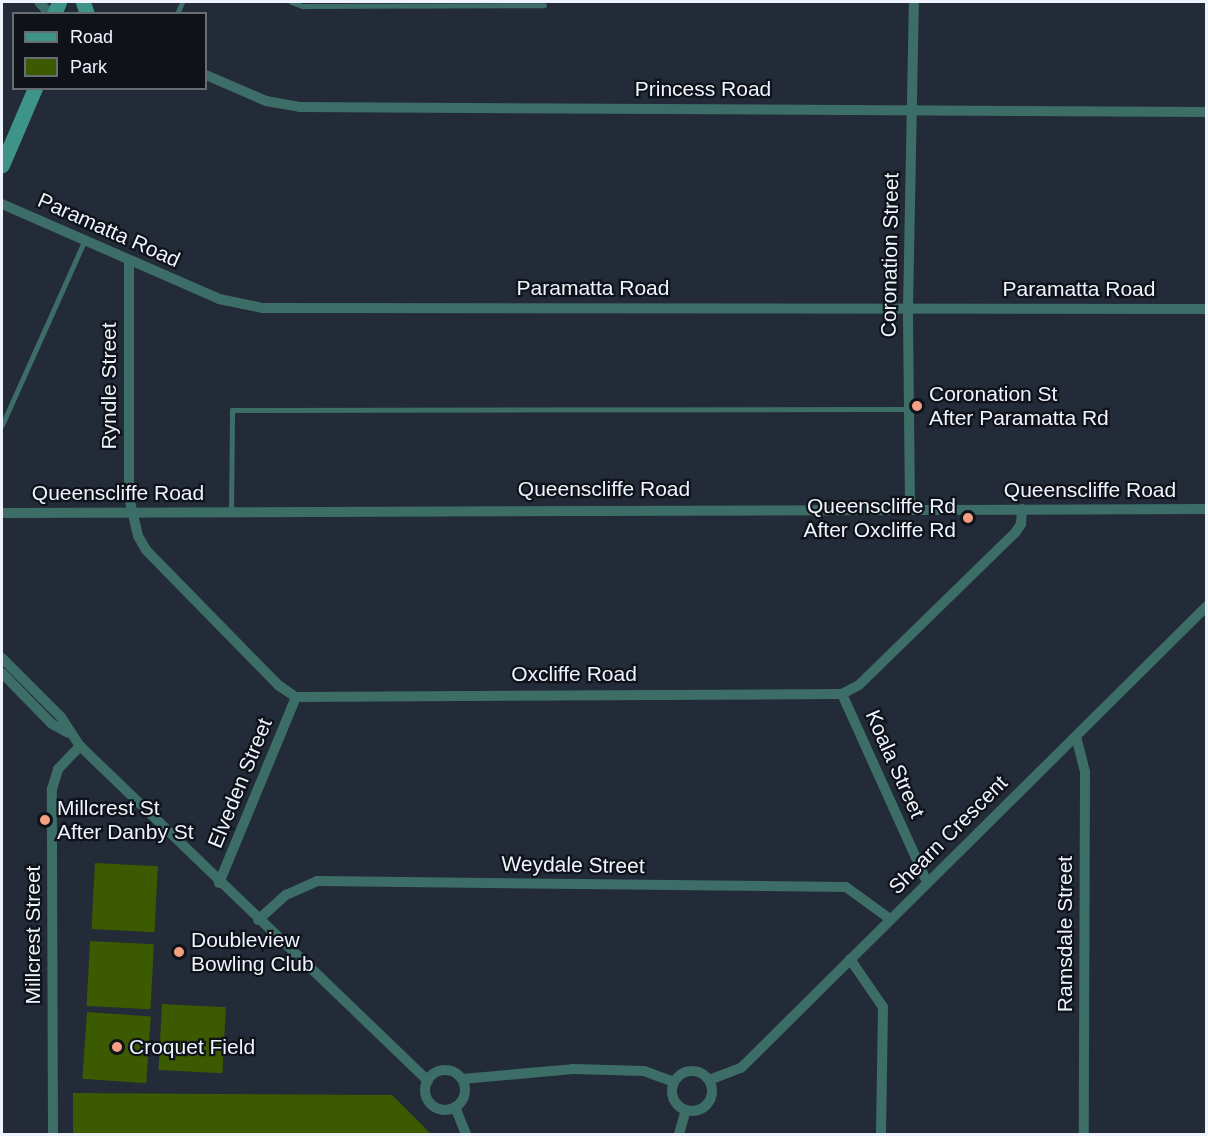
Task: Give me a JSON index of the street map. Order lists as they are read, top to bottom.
{
  "streets": {
    "street": [
      "Princess Road",
      "Paramatta Road",
      "Coronation Street",
      "Ryndle Street",
      "Queenscliffe Road",
      "Oxcliffe Road",
      "Koala Street",
      "Elveden Street",
      "Shearn Crescent",
      "Weydale Street",
      "Ramsdale Street",
      "Millcrest Street"
    ]
  },
  "crossings": [
    ["Princess Road", "Coronation Street"],
    ["Paramatta Road", "Coronation Street"],
    ["Paramatta Road", "Ryndle Street"],
    ["Coronation Street", "Queenscliffe Road"],
    ["Ryndle Street", "Queenscliffe Road"],
    ["Oxcliffe Road", "Koala Street"],
    ["Oxcliffe Road", "Elveden Street"],
    ["Koala Street", "Shearn Crescent"],
    ["Shearn Crescent", "Weydale Street"],
    ["Shearn Crescent", "Ramsdale Street"]
  ],
  "places": [
    "Coronation St After Paramatta Rd",
    "Queenscliffe Rd After Oxcliffe Rd",
    "Millcrest St After Danby St",
    "Doubleview Bowling Club",
    "Croquet Field"
  ],
  "legend": ["Road", "Park"]
}
